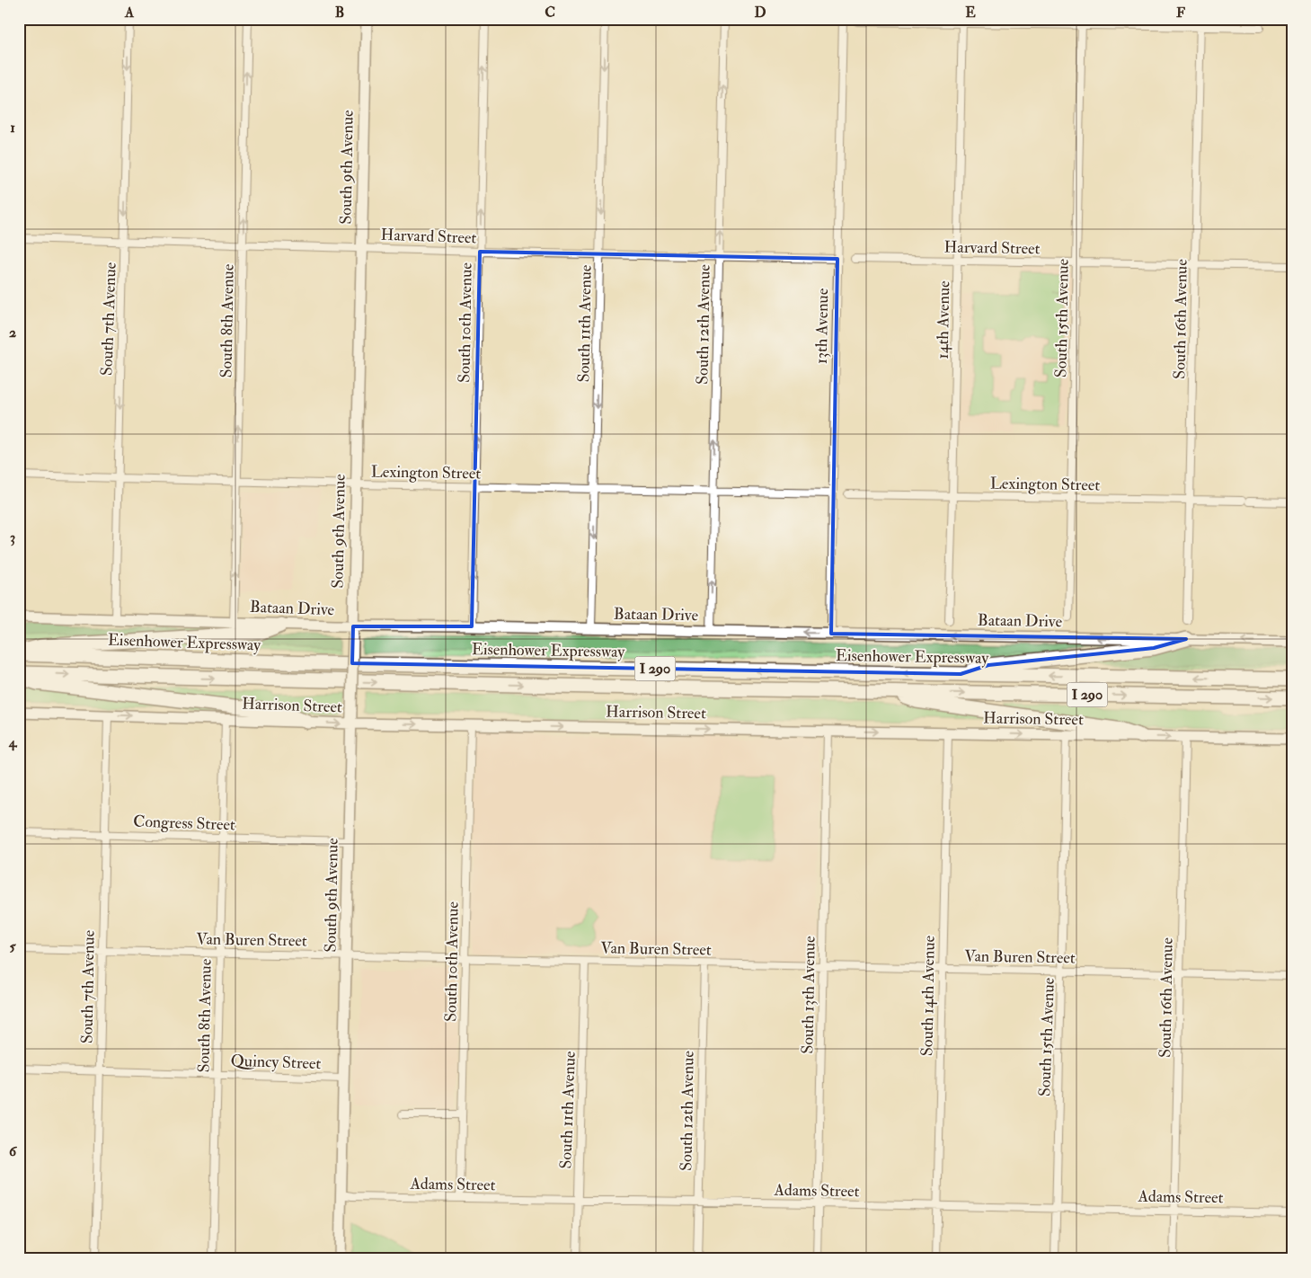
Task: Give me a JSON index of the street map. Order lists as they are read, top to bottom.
{
  "streets": {
    "highway": ["Eisenhower Expressway", "I 290"],
    "street": [
      "South 9th Avenue",
      "Harvard Street",
      "South 15th Avenue",
      "South 7th Avenue",
      "South 16th Avenue",
      "14th Avenue",
      "South 8th Avenue",
      "South 10th Avenue",
      "South 11th Avenue",
      "South 12th Avenue",
      "13th Avenue",
      "Lexington Street",
      "Bataan Drive",
      "Harrison Street",
      "Congress Street",
      "Van Buren Street",
      "South 13th Avenue",
      "South 14th Avenue",
      "Quincy Street",
      "Adams Street"
    ]
  },
  "crossings": [
    ["South 9th Avenue", "Harvard Street"],
    ["South 9th Avenue", "Lexington Street"],
    ["South 9th Avenue", "Bataan Drive"],
    ["South 9th Avenue", "Harrison Street"],
    ["South 9th Avenue", "Congress Street"],
    ["South 9th Avenue", "Van Buren Street"],
    ["South 9th Avenue", "Quincy Street"],
    ["South 9th Avenue", "Adams Street"],
    ["Harvard Street", "South 15th Avenue"],
    ["Harvard Street", "South 7th Avenue"],
    ["Harvard Street", "South 16th Avenue"],
    ["Harvard Street", "14th Avenue"],
    ["Harvard Street", "South 8th Avenue"],
    ["Harvard Street", "South 10th Avenue"],
    ["Harvard Street", "South 11th Avenue"],
    ["Harvard Street", "South 12th Avenue"],
    ["Harvard Street", "13th Avenue"],
    ["South 15th Avenue", "Lexington Street"],
    ["South 15th Avenue", "Harrison Street"],
    ["South 15th Avenue", "Van Buren Street"],
    ["South 15th Avenue", "Adams Street"],
    ["South 7th Avenue", "Lexington Street"],
    ["South 7th Avenue", "Bataan Drive"],
    ["South 7th Avenue", "Harrison Street"],
    ["South 7th Avenue", "Congress Street"],
    ["South 7th Avenue", "Van Buren Street"],
    ["South 7th Avenue", "Quincy Street"],
    ["South 16th Avenue", "Lexington Street"],
    ["South 16th Avenue", "Harrison Street"],
    ["South 16th Avenue", "Van Buren Street"],
    ["South 16th Avenue", "Adams Street"],
    ["14th Avenue", "Lexington Street"],
    ["South 8th Avenue", "Lexington Street"],
    ["South 8th Avenue", "Bataan Drive"],
    ["South 8th Avenue", "Harrison Street"],
    ["South 8th Avenue", "Congress Street"],
    ["South 8th Avenue", "Van Buren Street"],
    ["South 8th Avenue", "Quincy Street"],
    ["South 10th Avenue", "Lexington Street"],
    ["South 10th Avenue", "Bataan Drive"],
    ["South 10th Avenue", "Harrison Street"],
    ["South 10th Avenue", "Van Buren Street"],
    ["South 10th Avenue", "Adams Street"],
    ["South 11th Avenue", "Lexington Street"],
    ["South 11th Avenue", "Bataan Drive"],
    ["South 11th Avenue", "Van Buren Street"],
    ["South 11th Avenue", "Adams Street"],
    ["South 12th Avenue", "Lexington Street"],
    ["South 12th Avenue", "Bataan Drive"],
    ["South 12th Avenue", "Van Buren Street"],
    ["South 12th Avenue", "Adams Street"],
    ["13th Avenue", "Lexington Street"],
    ["13th Avenue", "Bataan Drive"],
    ["Harrison Street", "South 13th Avenue"],
    ["Harrison Street", "South 14th Avenue"],
    ["Van Buren Street", "South 13th Avenue"],
    ["Van Buren Street", "South 14th Avenue"],
    ["South 13th Avenue", "Adams Street"],
    ["South 14th Avenue", "Adams Street"]
  ],
  "one_way": [
    "South 7th Avenue",
    "South 8th Avenue",
    "South 10th Avenue",
    "South 11th Avenue",
    "South 12th Avenue",
    "Bataan Drive",
    "Harrison Street"
  ],
  "grid": {
    "columns": [
      "A",
      "B",
      "C",
      "D",
      "E",
      "F"
    ],
    "rows": [
      "1",
      "2",
      "3",
      "4",
      "5",
      "6"
    ]
  }
}
